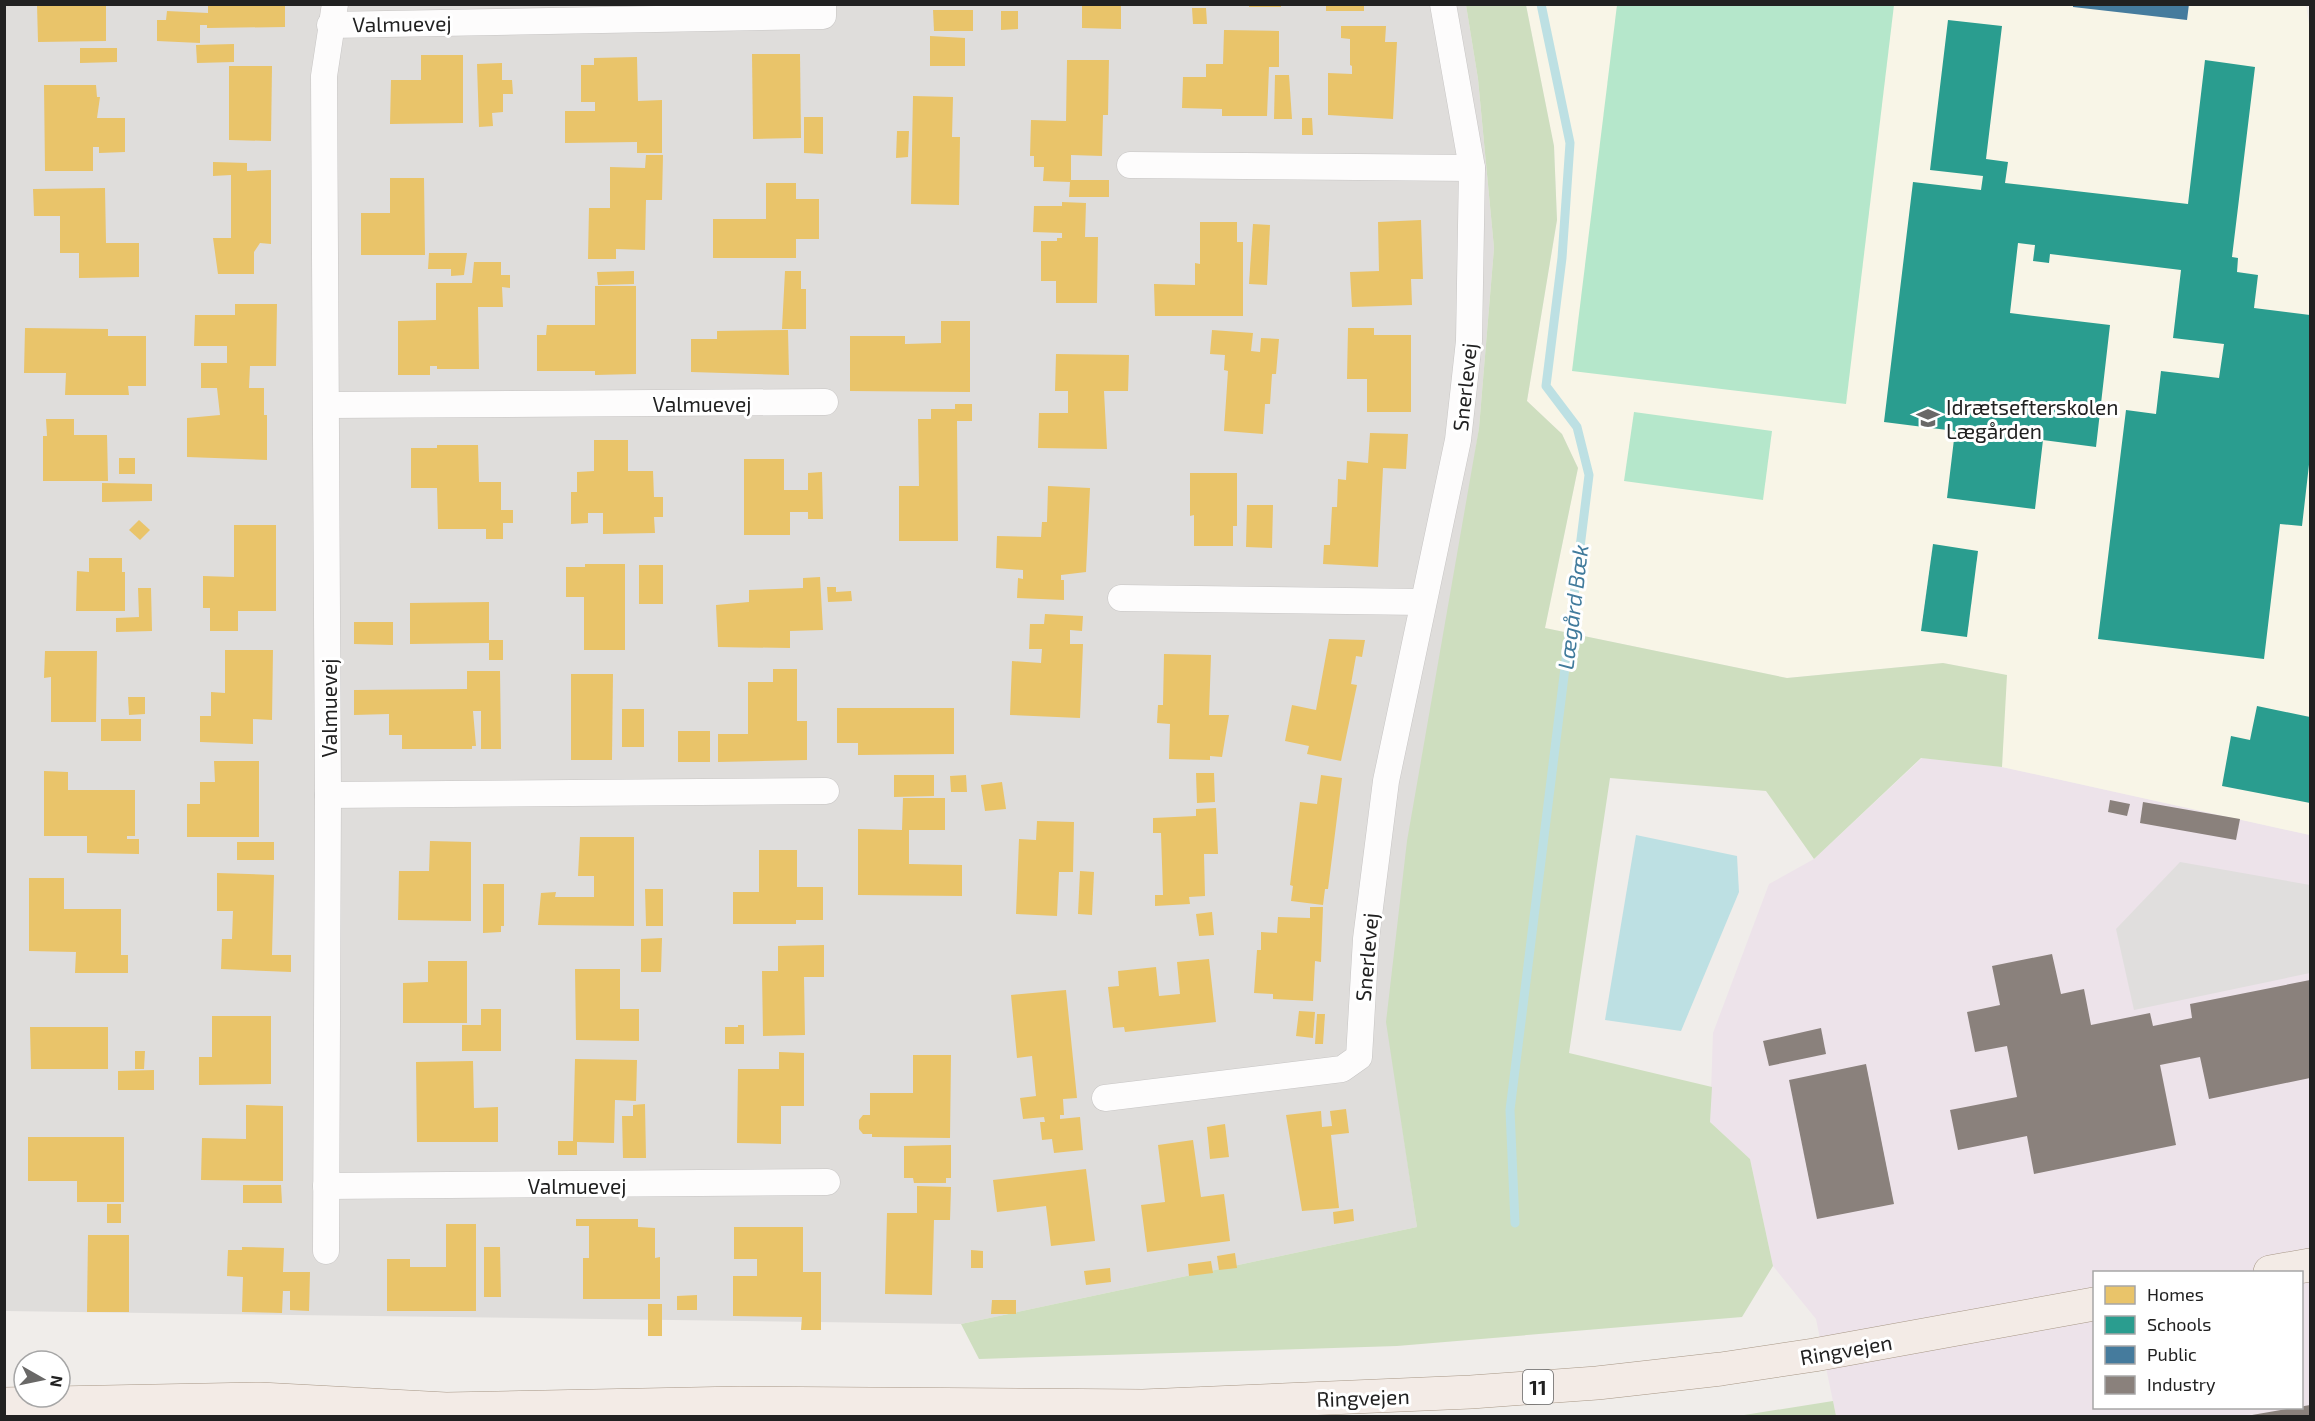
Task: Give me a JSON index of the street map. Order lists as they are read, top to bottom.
{
  "streets": {
    "main road": ["Ringvejen", "11"],
    "street": ["Valmuevej", "Snerlevej"]
  },
  "water": ["Lægård Bæk"],
  "places": {
    "school or university": ["Idrætsefterskolen Lægården"]
  },
  "legend": [
    "Homes",
    "Schools",
    "Public",
    "Industry"
  ],
  "north": "right"
}
